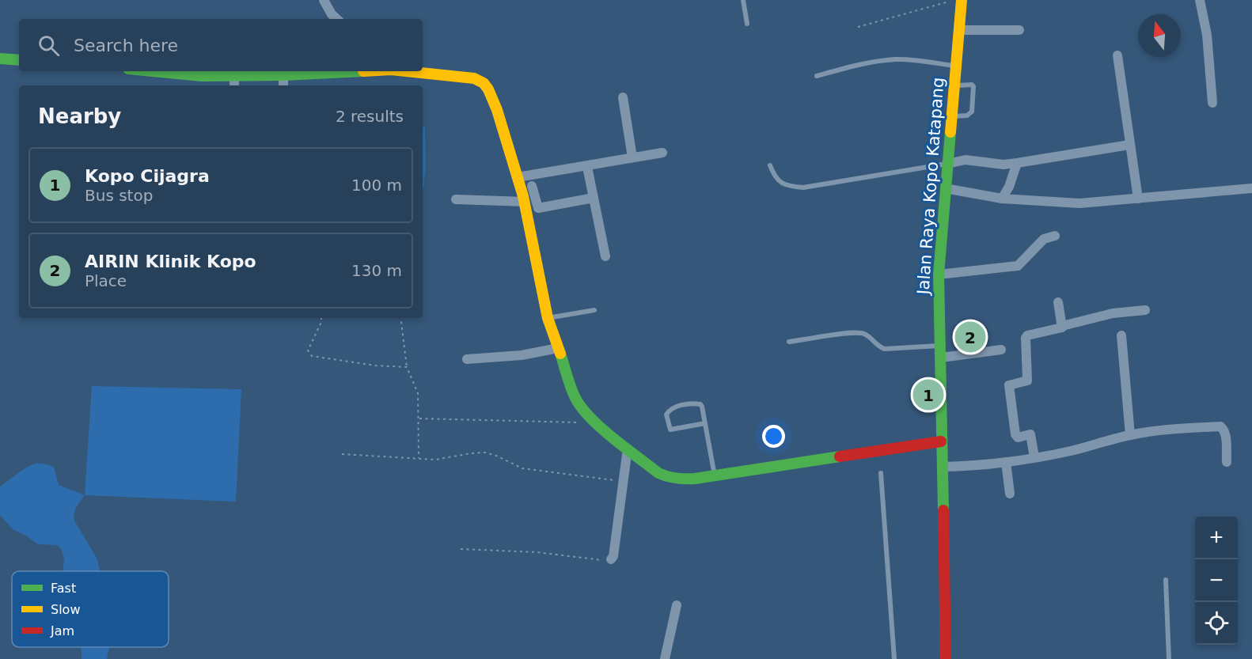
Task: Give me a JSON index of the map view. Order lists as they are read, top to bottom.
{
  "streets": {
    "street": ["Jalan Raya Kopo Katapang"]
  },
  "legend": ["Fast", "Slow", "Jam"],
  "north": "top",
  "page": {
    "search": "Search here",
    "heading": ["Nearby", "2 results"],
    "list": [
      {
        "mark": "1",
        "name": "Kopo Cijagra",
        "note": "Bus stop",
        "value": "100 m"
      },
      {
        "mark": "2",
        "name": "AIRIN Klinik Kopo",
        "note": "Place",
        "value": "130 m"
      }
    ],
    "pins": ["2", "1"],
    "map_buttons": ["+", "−"]
  }
}
